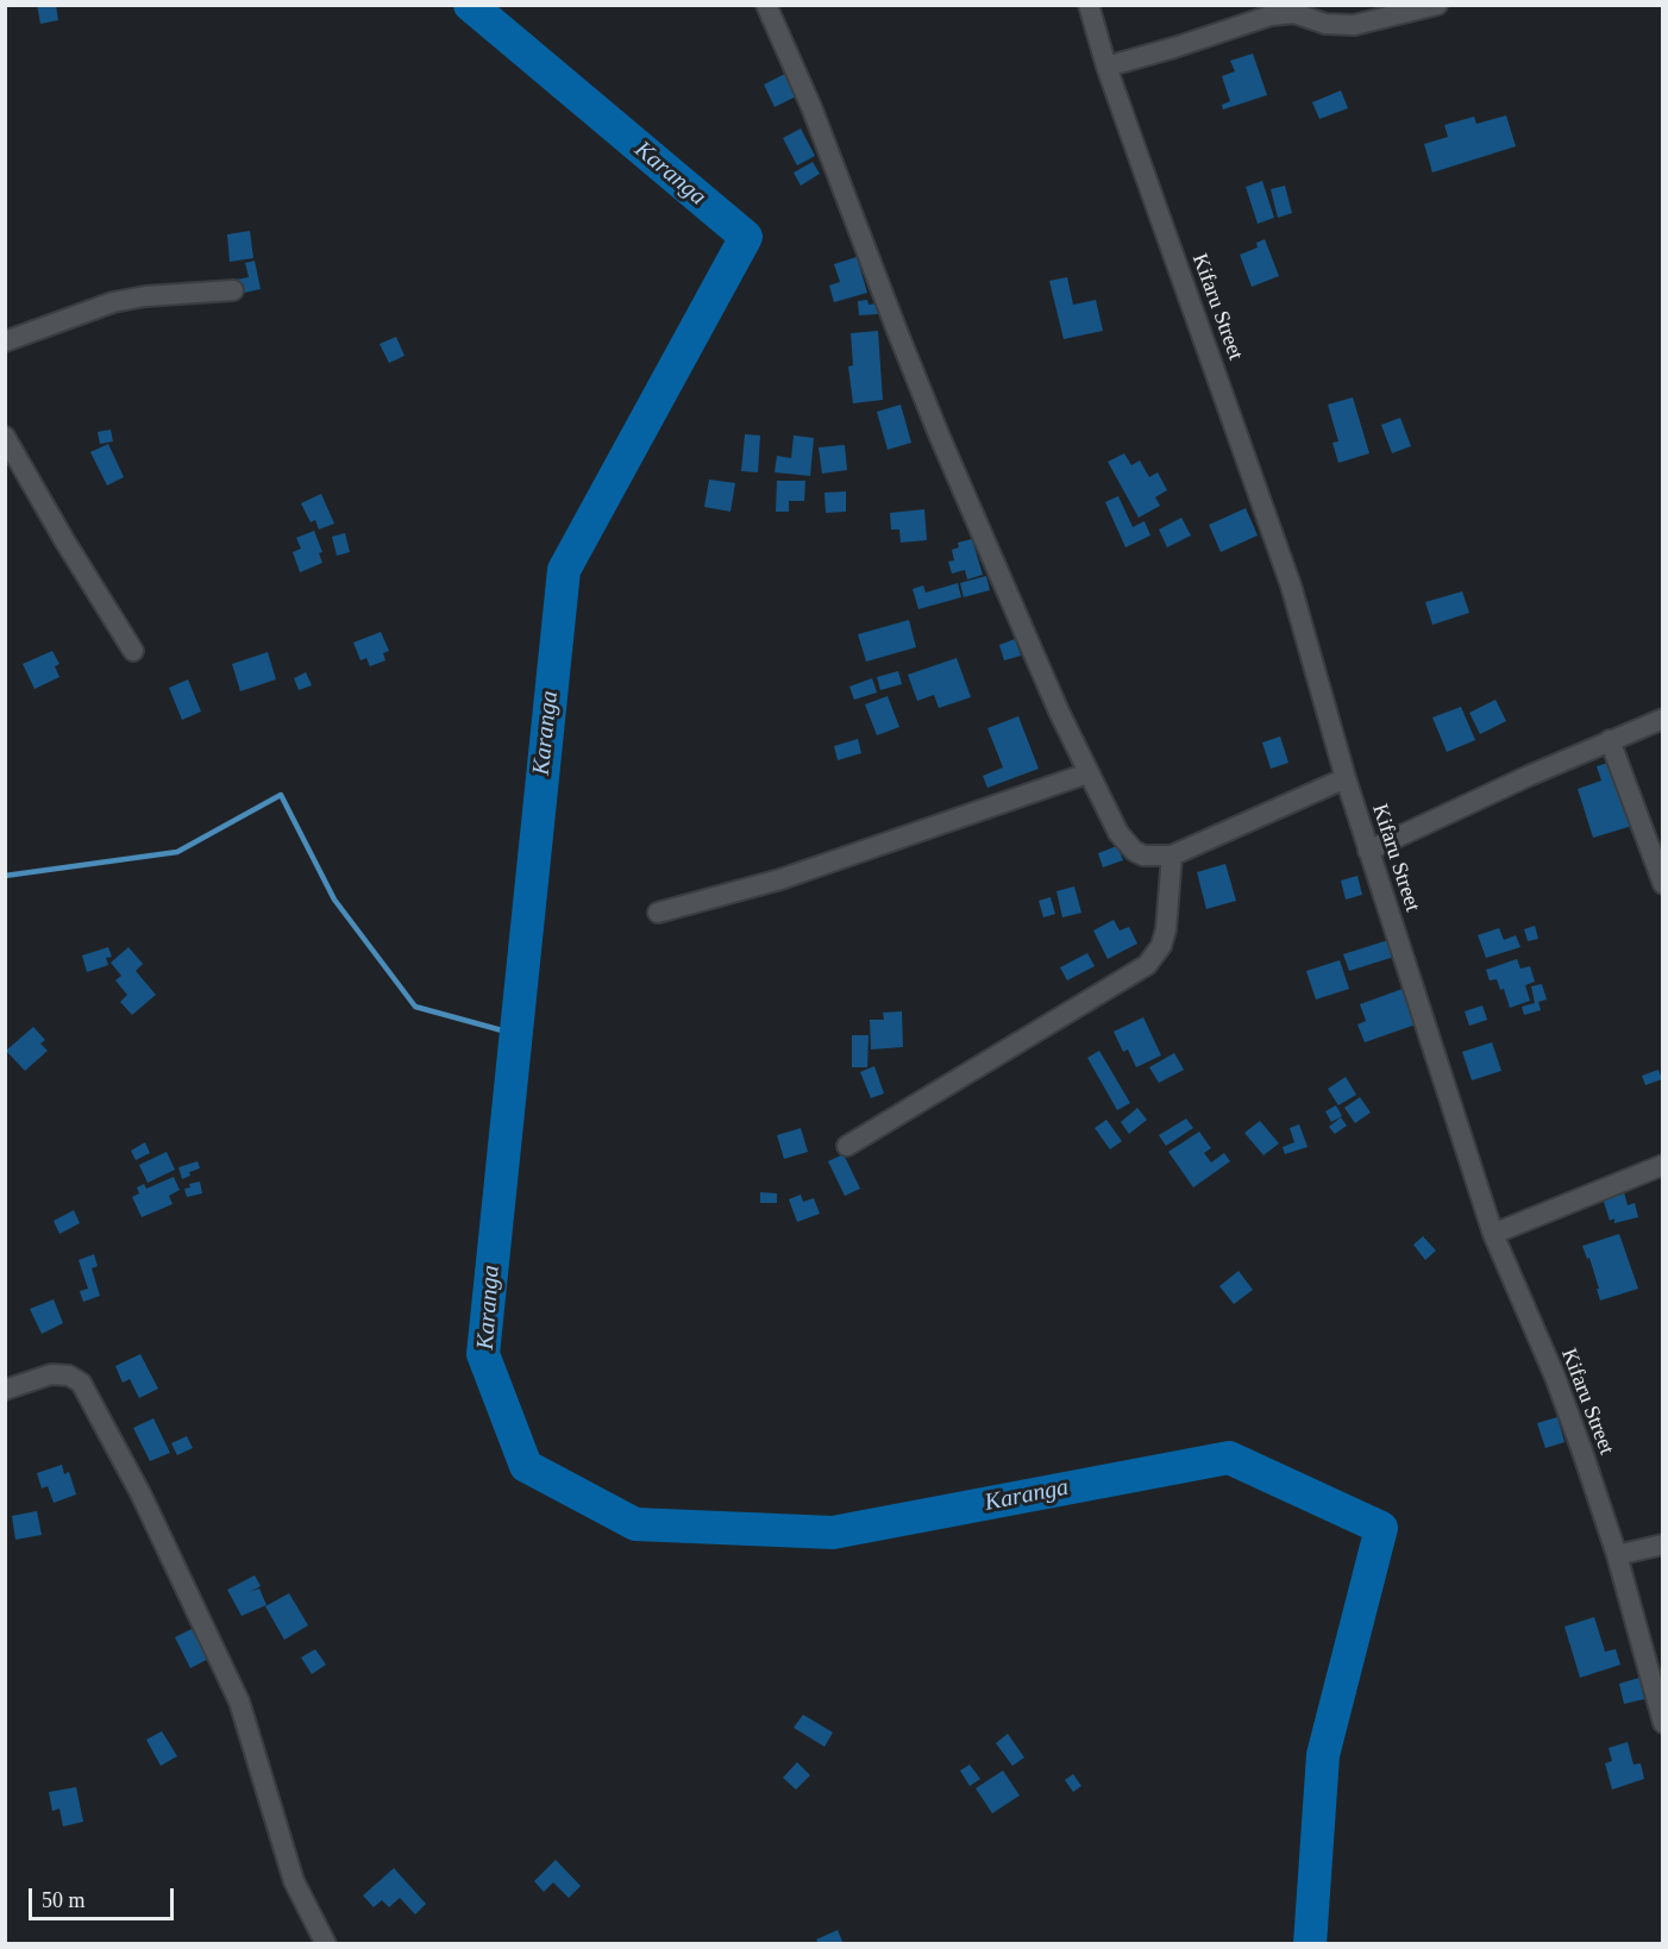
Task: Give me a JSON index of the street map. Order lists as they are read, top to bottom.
{
  "streets": {
    "street": ["Kifaru Street"]
  },
  "water": ["Karanga"],
  "scale_bar": "50 m"
}
